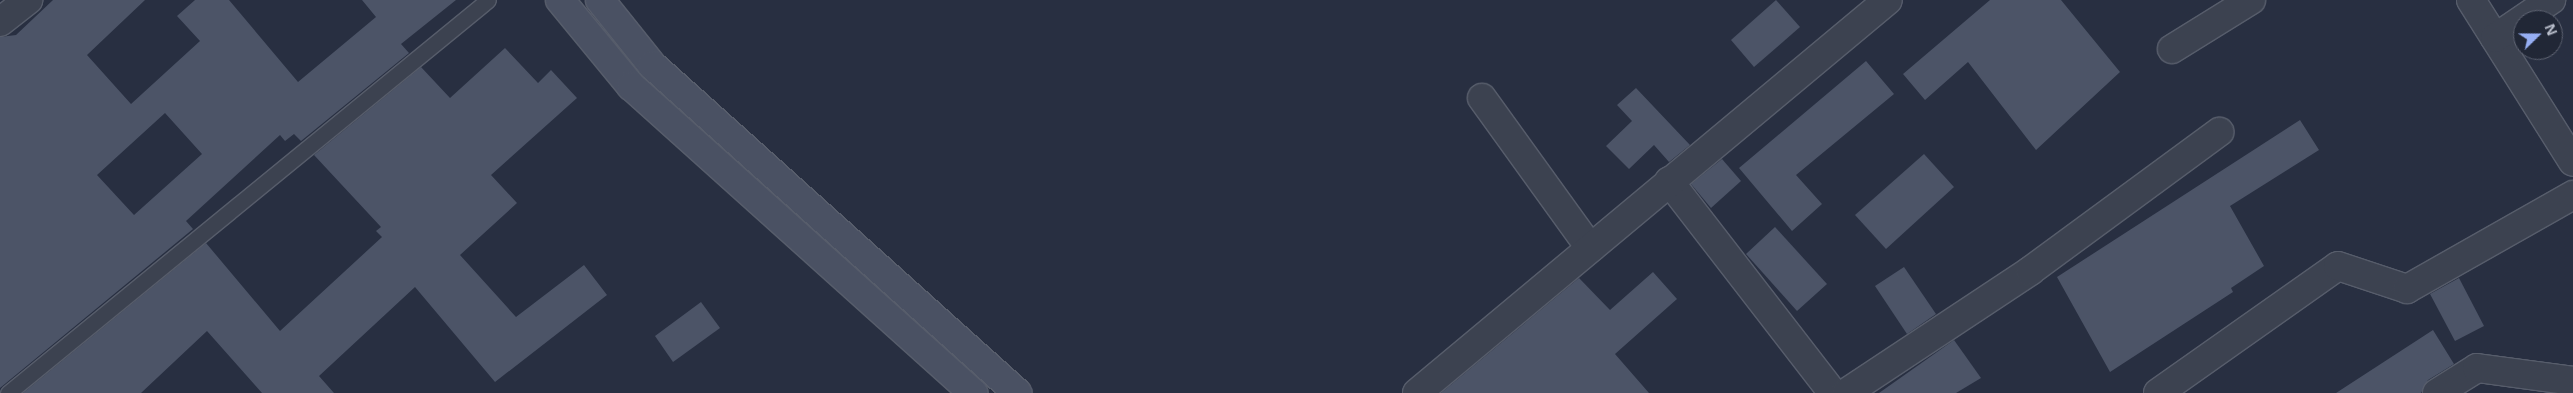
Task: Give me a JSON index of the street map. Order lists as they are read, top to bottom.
{
  "north": "right"
}
